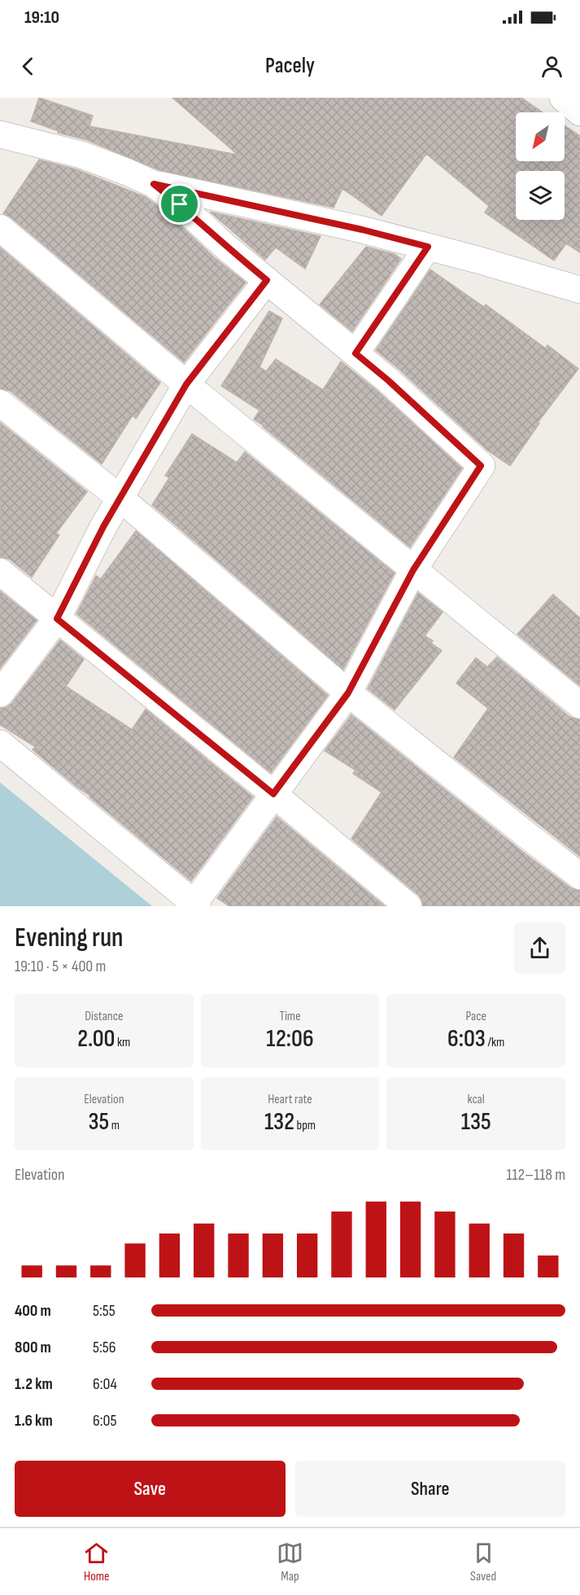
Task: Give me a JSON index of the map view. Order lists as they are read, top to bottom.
{
  "north": "bottom left",
  "page": {
    "status": "19:10",
    "header": "Pacely",
    "heading": ["Evening run", "19:10 · 5 × 400 m"],
    "stats": [
      ["Distance", "2.00 km"],
      ["Time", "12:06"],
      ["Pace", "6:03 /km"],
      ["Elevation", "35 m"],
      ["Heart rate", "132 bpm"],
      ["kcal", "135"]
    ],
    "chart": ["Elevation", "112–118 m"],
    "list": [
      {
        "name": "400 m",
        "note": "5:55"
      },
      {
        "name": "800 m",
        "note": "5:56"
      },
      {
        "name": "1.2 km",
        "note": "6:04"
      },
      {
        "name": "1.6 km",
        "note": "6:05"
      }
    ],
    "buttons": ["Save", "Share"],
    "tabs": ["Home", "Map", "Saved"]
  }
}
